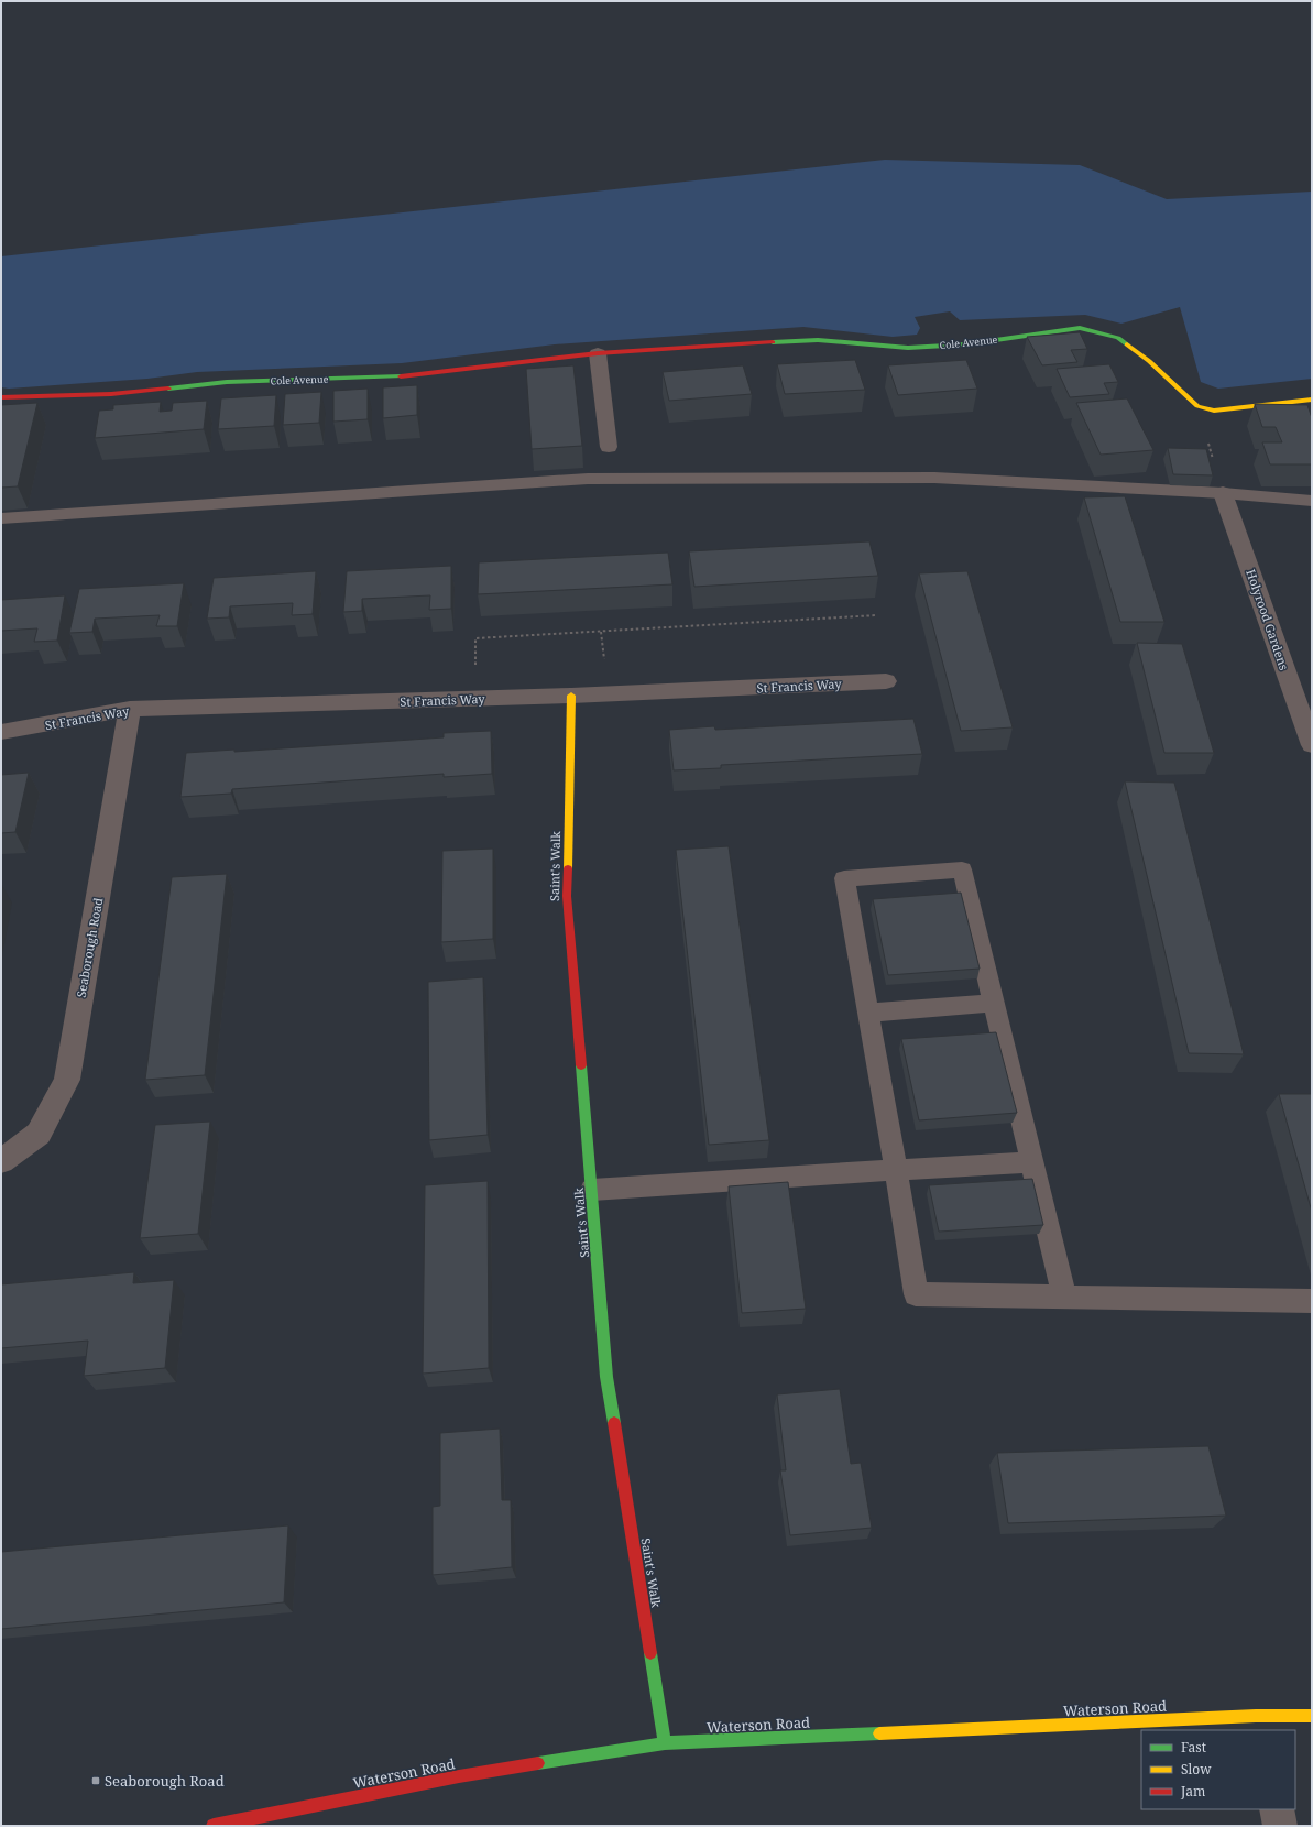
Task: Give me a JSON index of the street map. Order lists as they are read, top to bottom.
{
  "streets": {
    "street": [
      "Cole Avenue",
      "Holyrood Gardens",
      "St Francis Way",
      "Saint's Walk",
      "Seaborough Road",
      "Waterson Road"
    ]
  },
  "crossings": [
    ["St Francis Way", "Saint's Walk"],
    ["St Francis Way", "Seaborough Road"],
    ["Saint's Walk", "Waterson Road"]
  ],
  "places": {
    "transit": ["Seaborough Road"]
  },
  "legend": ["Fast", "Slow", "Jam"]
}
